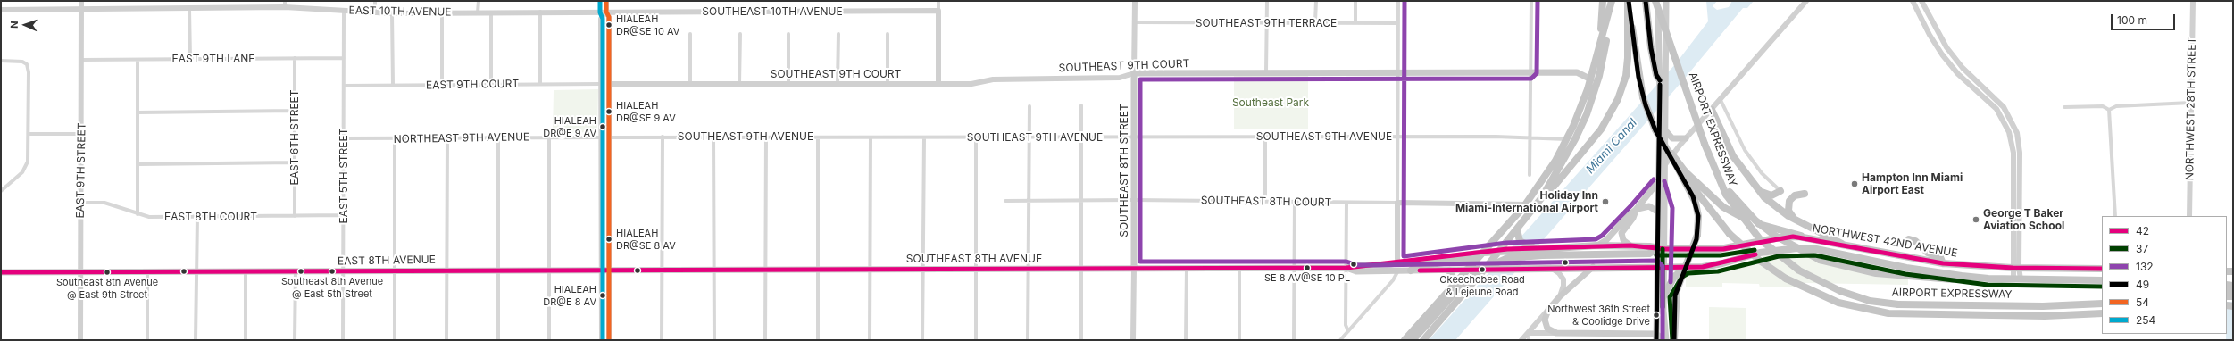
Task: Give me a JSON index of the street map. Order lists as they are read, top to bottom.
{
  "streets": {
    "highway": ["AIRPORT EXPRESSWAY", "NORTHWEST 42ND AVENUE"],
    "main road": [
      "SOUTHEAST 9TH COURT",
      "SOUTHEAST 8TH STREET",
      "SOUTHEAST 8TH AVENUE",
      "EAST 8TH AVENUE"
    ],
    "street": [
      "EAST 10TH AVENUE",
      "SOUTHEAST 10TH AVENUE",
      "SOUTHEAST 9TH TERRACE",
      "EAST 9TH LANE",
      "EAST 9TH COURT",
      "NORTHWEST 28TH STREET",
      "SOUTHEAST 9TH AVENUE",
      "EAST 6TH STREET",
      "NORTHEAST 9TH AVENUE",
      "EAST 9TH STREET",
      "EAST 5TH STREET",
      "SOUTHEAST 8TH COURT",
      "EAST 8TH COURT"
    ]
  },
  "crossings": [
    ["EAST 10TH AVENUE", "SOUTHEAST 10TH AVENUE"],
    ["EAST 10TH AVENUE", "EAST 9TH STREET"],
    ["EAST 10TH AVENUE", "EAST 5TH STREET"],
    ["SOUTHEAST 9TH TERRACE", "SOUTHEAST 8TH STREET"],
    ["EAST 9TH LANE", "EAST 6TH STREET"],
    ["EAST 9TH LANE", "EAST 9TH STREET"],
    ["EAST 9TH LANE", "EAST 5TH STREET"],
    ["SOUTHEAST 9TH COURT", "SOUTHEAST 8TH STREET"],
    ["EAST 9TH COURT", "EAST 5TH STREET"],
    ["SOUTHEAST 9TH AVENUE", "SOUTHEAST 8TH STREET"],
    ["EAST 6TH STREET", "EAST 8TH COURT"],
    ["NORTHEAST 9TH AVENUE", "EAST 5TH STREET"],
    ["EAST 9TH STREET", "EAST 8TH COURT"],
    ["EAST 9TH STREET", "EAST 8TH AVENUE"],
    ["SOUTHEAST 8TH STREET", "SOUTHEAST 8TH COURT"],
    ["SOUTHEAST 8TH STREET", "SOUTHEAST 8TH AVENUE"],
    ["EAST 5TH STREET", "EAST 8TH COURT"],
    ["EAST 5TH STREET", "EAST 8TH AVENUE"],
    ["SOUTHEAST 8TH AVENUE", "EAST 8TH AVENUE"]
  ],
  "water": ["Miami Canal"],
  "parks": ["Southeast Park"],
  "places": [
    "HIALEAH DR@SE 10 AV",
    "HIALEAH DR@SE 9 AV",
    "HIALEAH DR@E 9 AV",
    "Hampton Inn Miami Airport East",
    "Holiday Inn Miami-International Airport",
    "George T Baker Aviation School",
    "HIALEAH DR@SE 8 AV",
    "SE 8 AV@SE 10 PL",
    "Okeechobee Road & Lejeune Road",
    "Southeast 8th Avenue @ East 5th Street",
    "Southeast 8th Avenue @ East 9th Street",
    "HIALEAH DR@E 8 AV",
    "Northwest 36th Street & Coolidge Drive"
  ],
  "lines": [
    "transit line 132",
    "transit line 49",
    "transit line 54",
    "transit line 254",
    "transit line 42",
    "transit line 37"
  ],
  "legend": [
    "42",
    "37",
    "132",
    "49",
    "54",
    "254"
  ],
  "scale_bar": "100 m",
  "north": "left"
}
